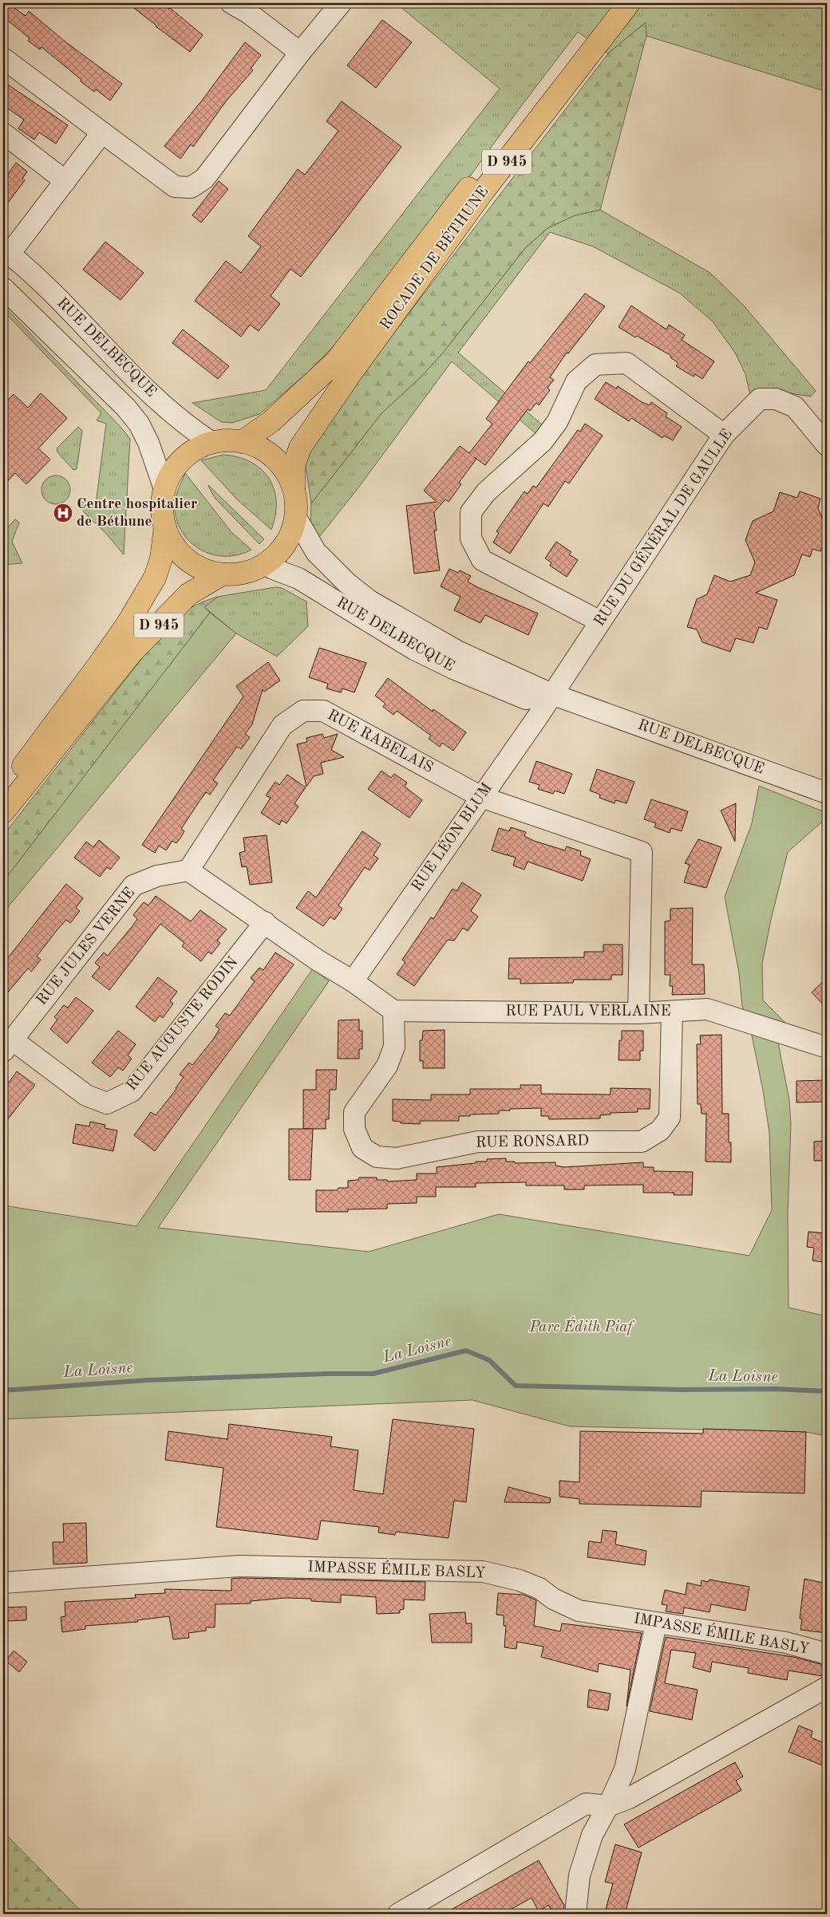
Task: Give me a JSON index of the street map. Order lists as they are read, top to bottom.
{
  "streets": {
    "main road": ["D 945", "ROCADE DE BÉTHUNE"],
    "street": [
      "RUE DELBECQUE",
      "RUE DU GÉNÉRAL DE GAULLE",
      "RUE RABELAIS",
      "RUE LÉON BLUM",
      "RUE JULES VERNE",
      "RUE PAUL VERLAINE",
      "RUE AUGUSTE RODIN",
      "RUE RONSARD",
      "IMPASSE ÉMILE BASLY"
    ]
  },
  "crossings": [
    ["D 945", "ROCADE DE BÉTHUNE"],
    ["D 945", "RUE DELBECQUE"],
    ["ROCADE DE BÉTHUNE", "RUE DELBECQUE"],
    ["RUE DELBECQUE", "RUE DU GÉNÉRAL DE GAULLE"],
    ["RUE DELBECQUE", "RUE LÉON BLUM"],
    ["RUE DU GÉNÉRAL DE GAULLE", "RUE LÉON BLUM"],
    ["RUE RABELAIS", "RUE LÉON BLUM"],
    ["RUE RABELAIS", "RUE JULES VERNE"],
    ["RUE RABELAIS", "RUE PAUL VERLAINE"],
    ["RUE JULES VERNE", "RUE AUGUSTE RODIN"],
    ["RUE PAUL VERLAINE", "RUE RONSARD"]
  ],
  "water": ["La Loisne"],
  "parks": ["Parc Édith Piaf"],
  "places": {
    "hospital": ["Centre hospitalier de Béthune"]
  }
}
